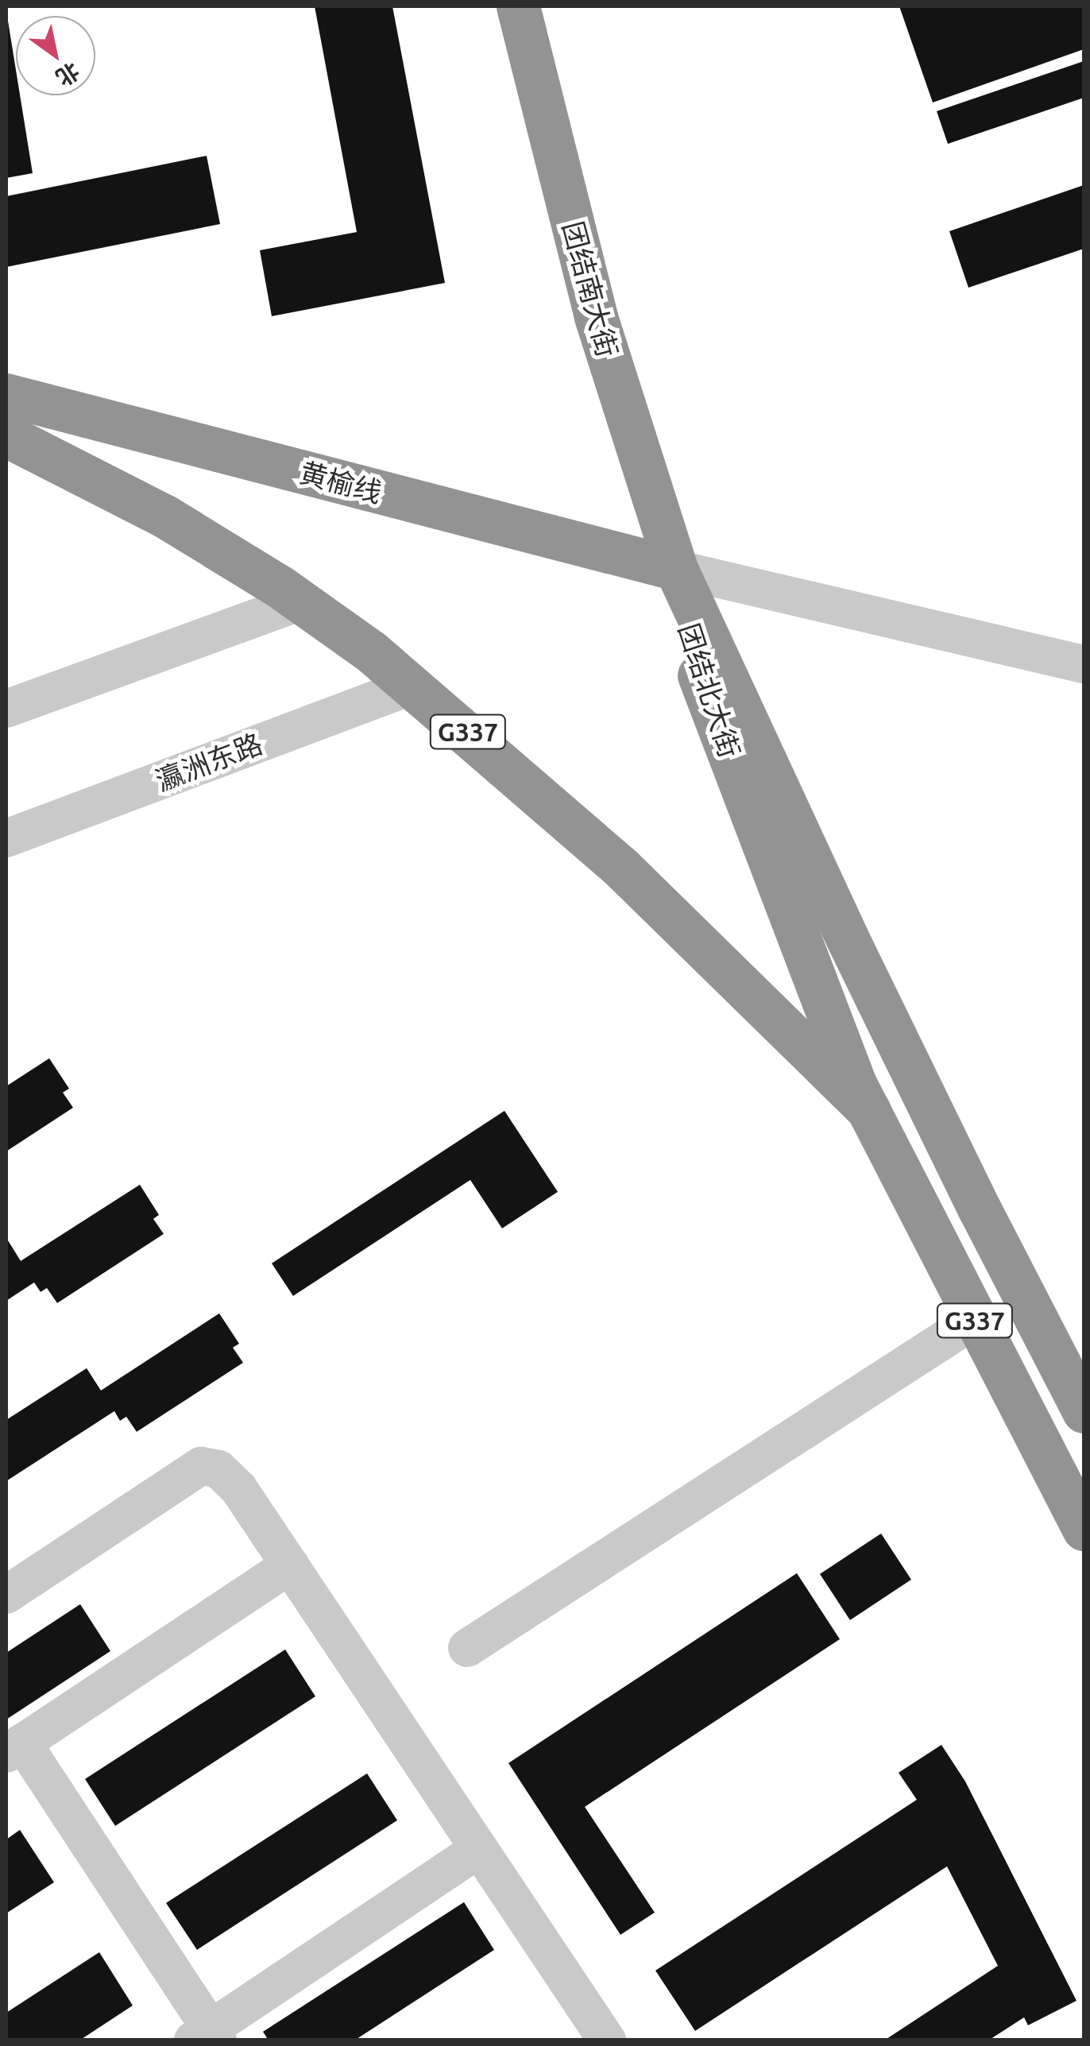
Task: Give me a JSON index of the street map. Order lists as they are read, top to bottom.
{
  "streets": {
    "highway": [
      "团结南大街",
      "黄榆线",
      "团结北大街",
      "G337"
    ],
    "street": ["瀛洲东路"]
  },
  "crossings": [
    ["团结南大街", "黄榆线"],
    ["团结南大街", "团结北大街"],
    ["黄榆线", "团结北大街"],
    ["团结北大街", "G337"],
    ["G337", "瀛洲东路"]
  ],
  "north": "bottom right"
}
